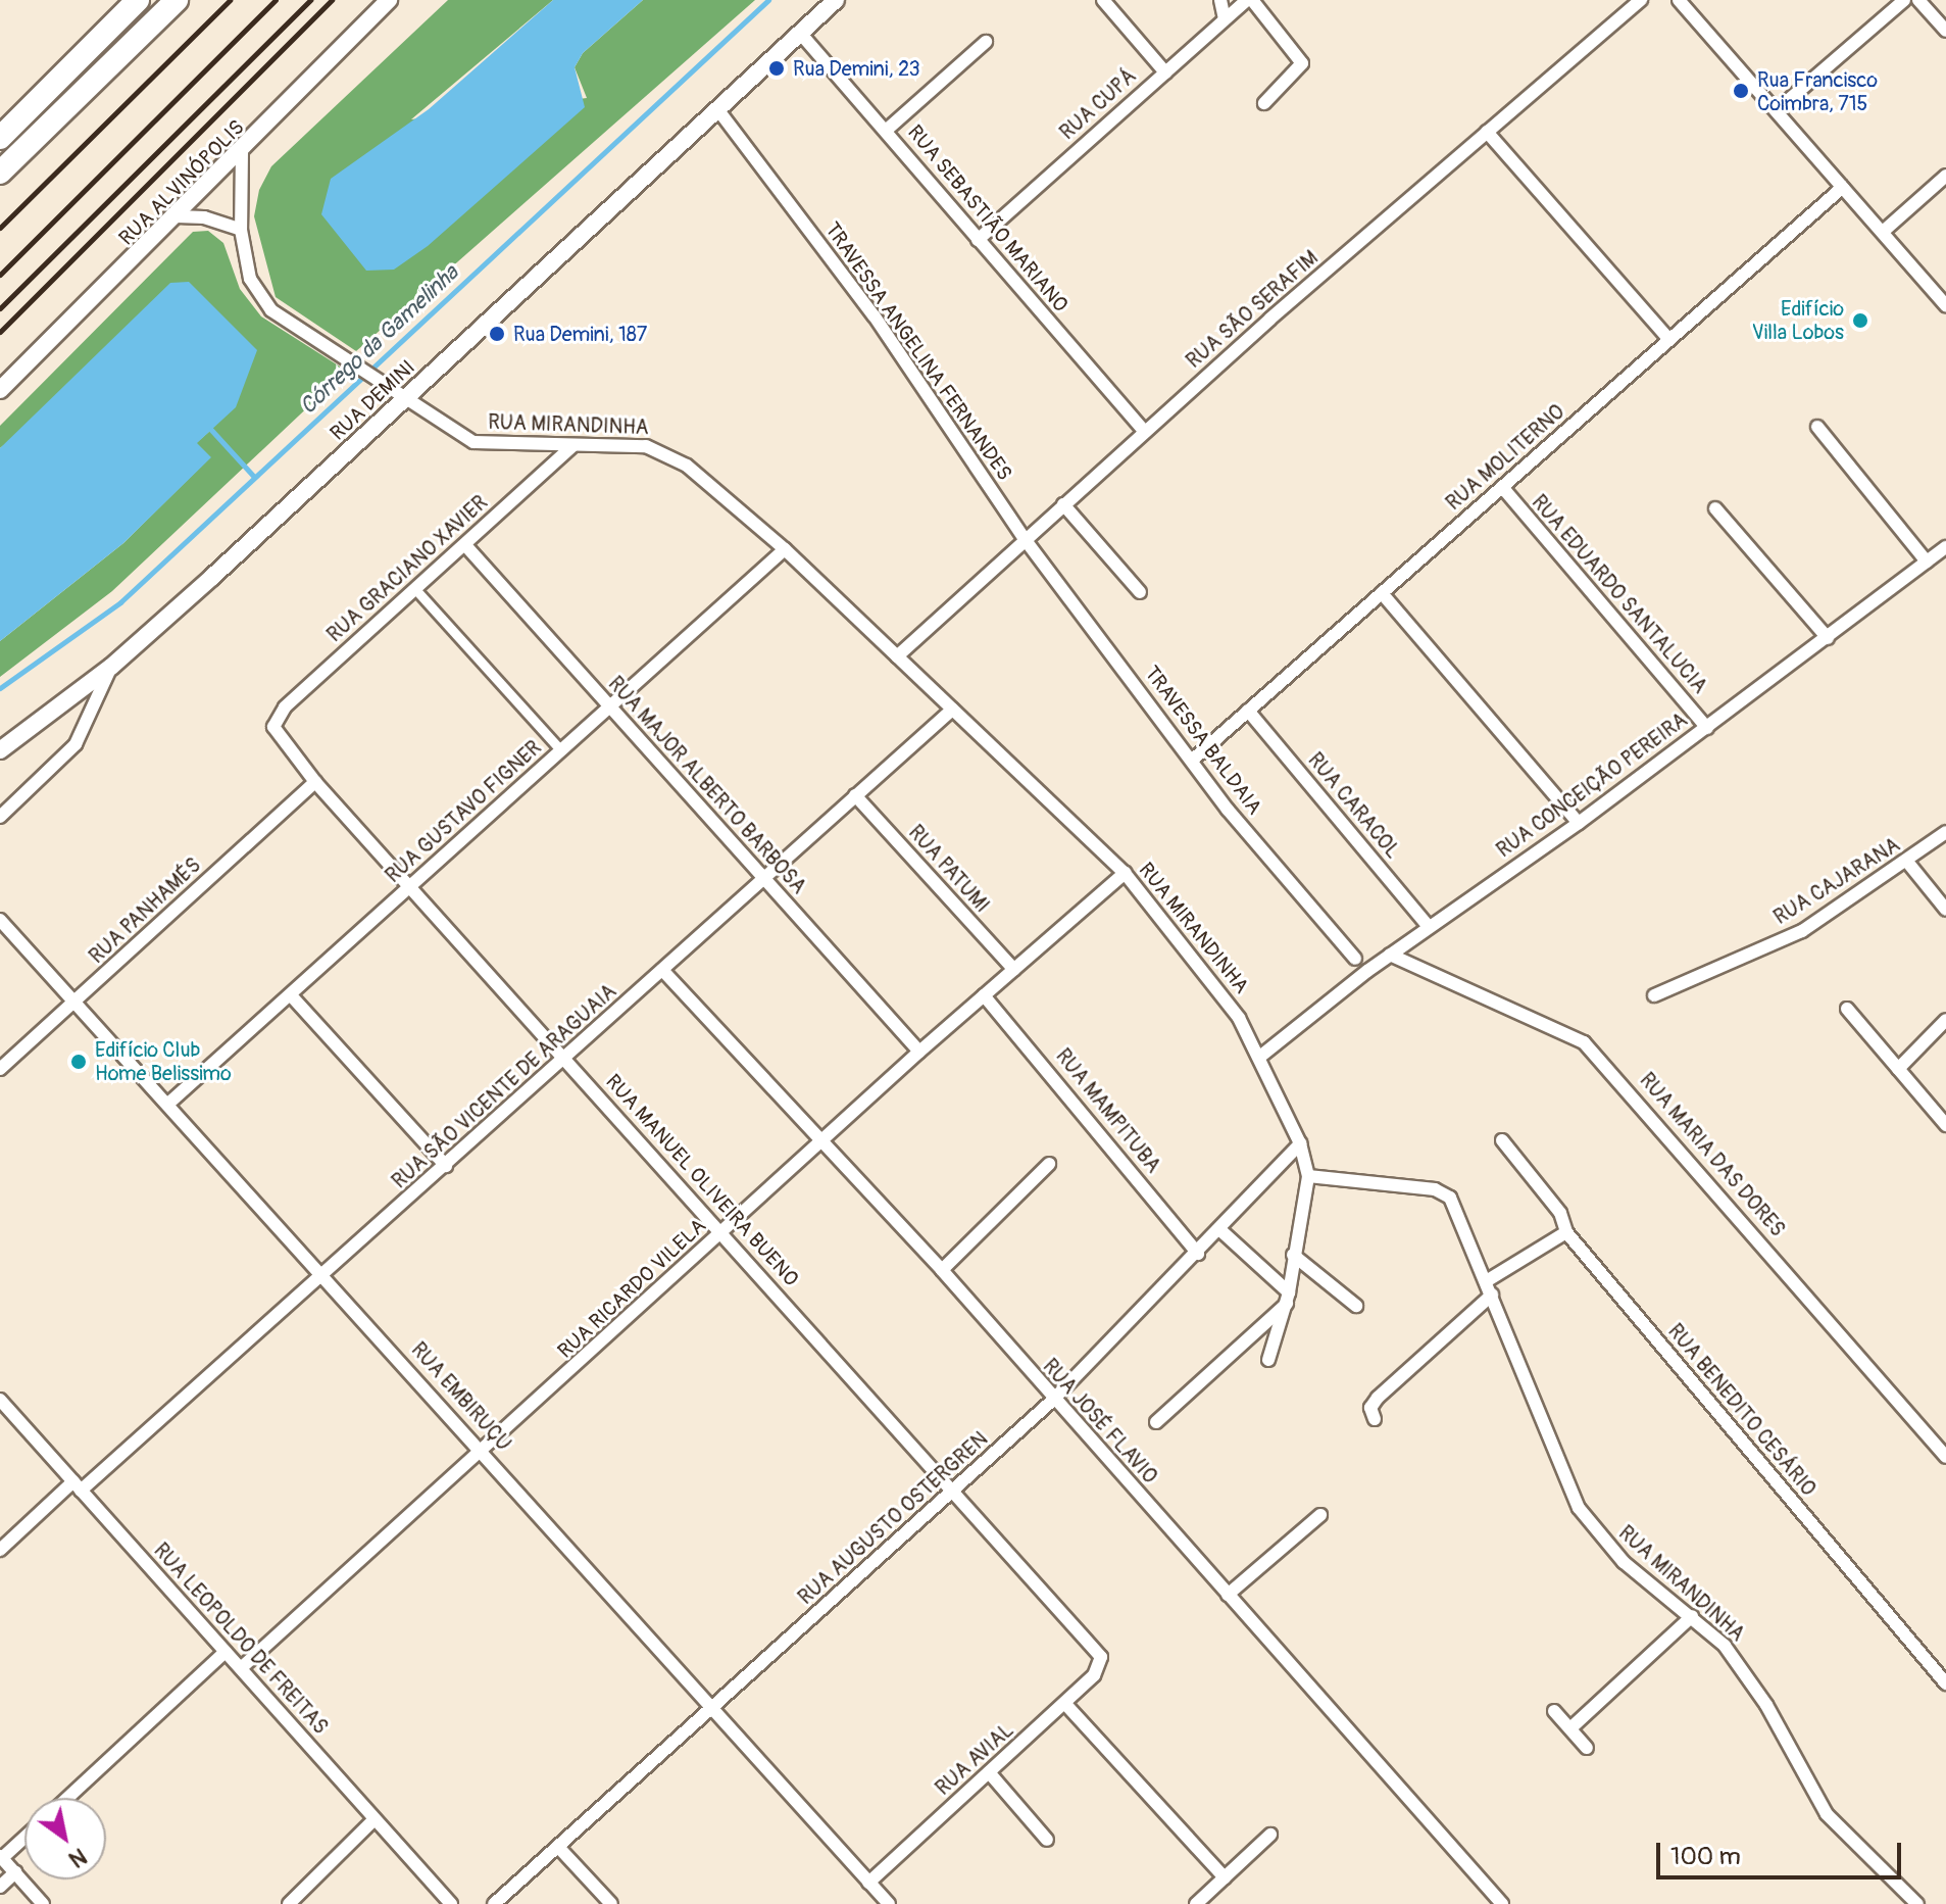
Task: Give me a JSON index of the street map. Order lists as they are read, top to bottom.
{
  "streets": {
    "street": [
      "RUA CUPÁ",
      "RUA ALVINÓPOLIS",
      "RUA SEBASTIÃO MARIANO",
      "RUA SÃO SERAFIM",
      "TRAVESSA ANGELINA FERNANDES",
      "RUA DEMINI",
      "RUA MIRANDINHA",
      "RUA MOLITERNO",
      "RUA GRACIANO XAVIER",
      "RUA EDUARDO SANTALUCIA",
      "TRAVESSA BALDAIA",
      "RUA MAJOR ALBERTO BARBOSA",
      "RUA CONCEIÇÃO PEREIRA",
      "RUA CARACOL",
      "RUA GUSTAVO FIGNER",
      "RUA PATUMI",
      "RUA CAJARANA",
      "RUA PANHAMÉS",
      "RUA SÃO VICENTE DE ARAGUAIA",
      "RUA MAMPITUBA",
      "RUA MARIA DAS DORES",
      "RUA MANUEL OLIVEIRA BUENO",
      "RUA RICARDO VILELA",
      "RUA EMBIRUÇU",
      "RUA BENEDITO CESÁRIO",
      "RUA JOSÉ FLAVIO",
      "RUA AUGUSTO OSTERGREN",
      "RUA LEOPOLDO DE FREITAS",
      "RUA AVIAL"
    ]
  },
  "crossings": [
    ["RUA CUPÁ", "RUA SEBASTIÃO MARIANO"],
    ["RUA ALVINÓPOLIS", "RUA MIRANDINHA"],
    ["RUA SEBASTIÃO MARIANO", "RUA SÃO SERAFIM"],
    ["RUA SEBASTIÃO MARIANO", "RUA DEMINI"],
    ["RUA SÃO SERAFIM", "TRAVESSA ANGELINA FERNANDES"],
    ["RUA SÃO SERAFIM", "RUA MIRANDINHA"],
    ["RUA SÃO SERAFIM", "TRAVESSA BALDAIA"],
    ["TRAVESSA ANGELINA FERNANDES", "RUA DEMINI"],
    ["TRAVESSA ANGELINA FERNANDES", "TRAVESSA BALDAIA"],
    ["RUA DEMINI", "RUA MIRANDINHA"],
    ["RUA MIRANDINHA", "RUA GRACIANO XAVIER"],
    ["RUA MIRANDINHA", "RUA CONCEIÇÃO PEREIRA"],
    ["RUA MIRANDINHA", "RUA GUSTAVO FIGNER"],
    ["RUA MIRANDINHA", "RUA SÃO VICENTE DE ARAGUAIA"],
    ["RUA MIRANDINHA", "RUA RICARDO VILELA"],
    ["RUA MIRANDINHA", "RUA AUGUSTO OSTERGREN"],
    ["RUA MOLITERNO", "RUA EDUARDO SANTALUCIA"],
    ["RUA MOLITERNO", "TRAVESSA BALDAIA"],
    ["RUA MOLITERNO", "RUA CARACOL"],
    ["RUA GRACIANO XAVIER", "RUA MAJOR ALBERTO BARBOSA"],
    ["RUA GRACIANO XAVIER", "RUA MANUEL OLIVEIRA BUENO"],
    ["RUA EDUARDO SANTALUCIA", "RUA CONCEIÇÃO PEREIRA"],
    ["RUA MAJOR ALBERTO BARBOSA", "RUA GUSTAVO FIGNER"],
    ["RUA MAJOR ALBERTO BARBOSA", "RUA SÃO VICENTE DE ARAGUAIA"],
    ["RUA MAJOR ALBERTO BARBOSA", "RUA RICARDO VILELA"],
    ["RUA CONCEIÇÃO PEREIRA", "RUA CARACOL"],
    ["RUA CONCEIÇÃO PEREIRA", "RUA MARIA DAS DORES"],
    ["RUA GUSTAVO FIGNER", "RUA MANUEL OLIVEIRA BUENO"],
    ["RUA GUSTAVO FIGNER", "RUA EMBIRUÇU"],
    ["RUA PATUMI", "RUA SÃO VICENTE DE ARAGUAIA"],
    ["RUA PATUMI", "RUA RICARDO VILELA"],
    ["RUA PANHAMÉS", "RUA MANUEL OLIVEIRA BUENO"],
    ["RUA PANHAMÉS", "RUA EMBIRUÇU"],
    ["RUA SÃO VICENTE DE ARAGUAIA", "RUA MANUEL OLIVEIRA BUENO"],
    ["RUA SÃO VICENTE DE ARAGUAIA", "RUA EMBIRUÇU"],
    ["RUA SÃO VICENTE DE ARAGUAIA", "RUA JOSÉ FLAVIO"],
    ["RUA SÃO VICENTE DE ARAGUAIA", "RUA LEOPOLDO DE FREITAS"],
    ["RUA MAMPITUBA", "RUA RICARDO VILELA"],
    ["RUA MAMPITUBA", "RUA AUGUSTO OSTERGREN"],
    ["RUA MANUEL OLIVEIRA BUENO", "RUA RICARDO VILELA"],
    ["RUA MANUEL OLIVEIRA BUENO", "RUA AUGUSTO OSTERGREN"],
    ["RUA MANUEL OLIVEIRA BUENO", "RUA AVIAL"],
    ["RUA RICARDO VILELA", "RUA EMBIRUÇU"],
    ["RUA RICARDO VILELA", "RUA JOSÉ FLAVIO"],
    ["RUA RICARDO VILELA", "RUA LEOPOLDO DE FREITAS"],
    ["RUA EMBIRUÇU", "RUA AUGUSTO OSTERGREN"],
    ["RUA EMBIRUÇU", "RUA AVIAL"],
    ["RUA JOSÉ FLAVIO", "RUA AUGUSTO OSTERGREN"]
  ],
  "water": ["Córrego da Gamelinha"],
  "places": [
    "Rua Demini, 23",
    "Rua Francisco Coimbra, 715",
    "Edifício Villa Lobos",
    "Rua Demini, 187",
    "Edifício Club Home Belissimo"
  ],
  "scale_bar": "100 m",
  "north": "bottom right"
}
